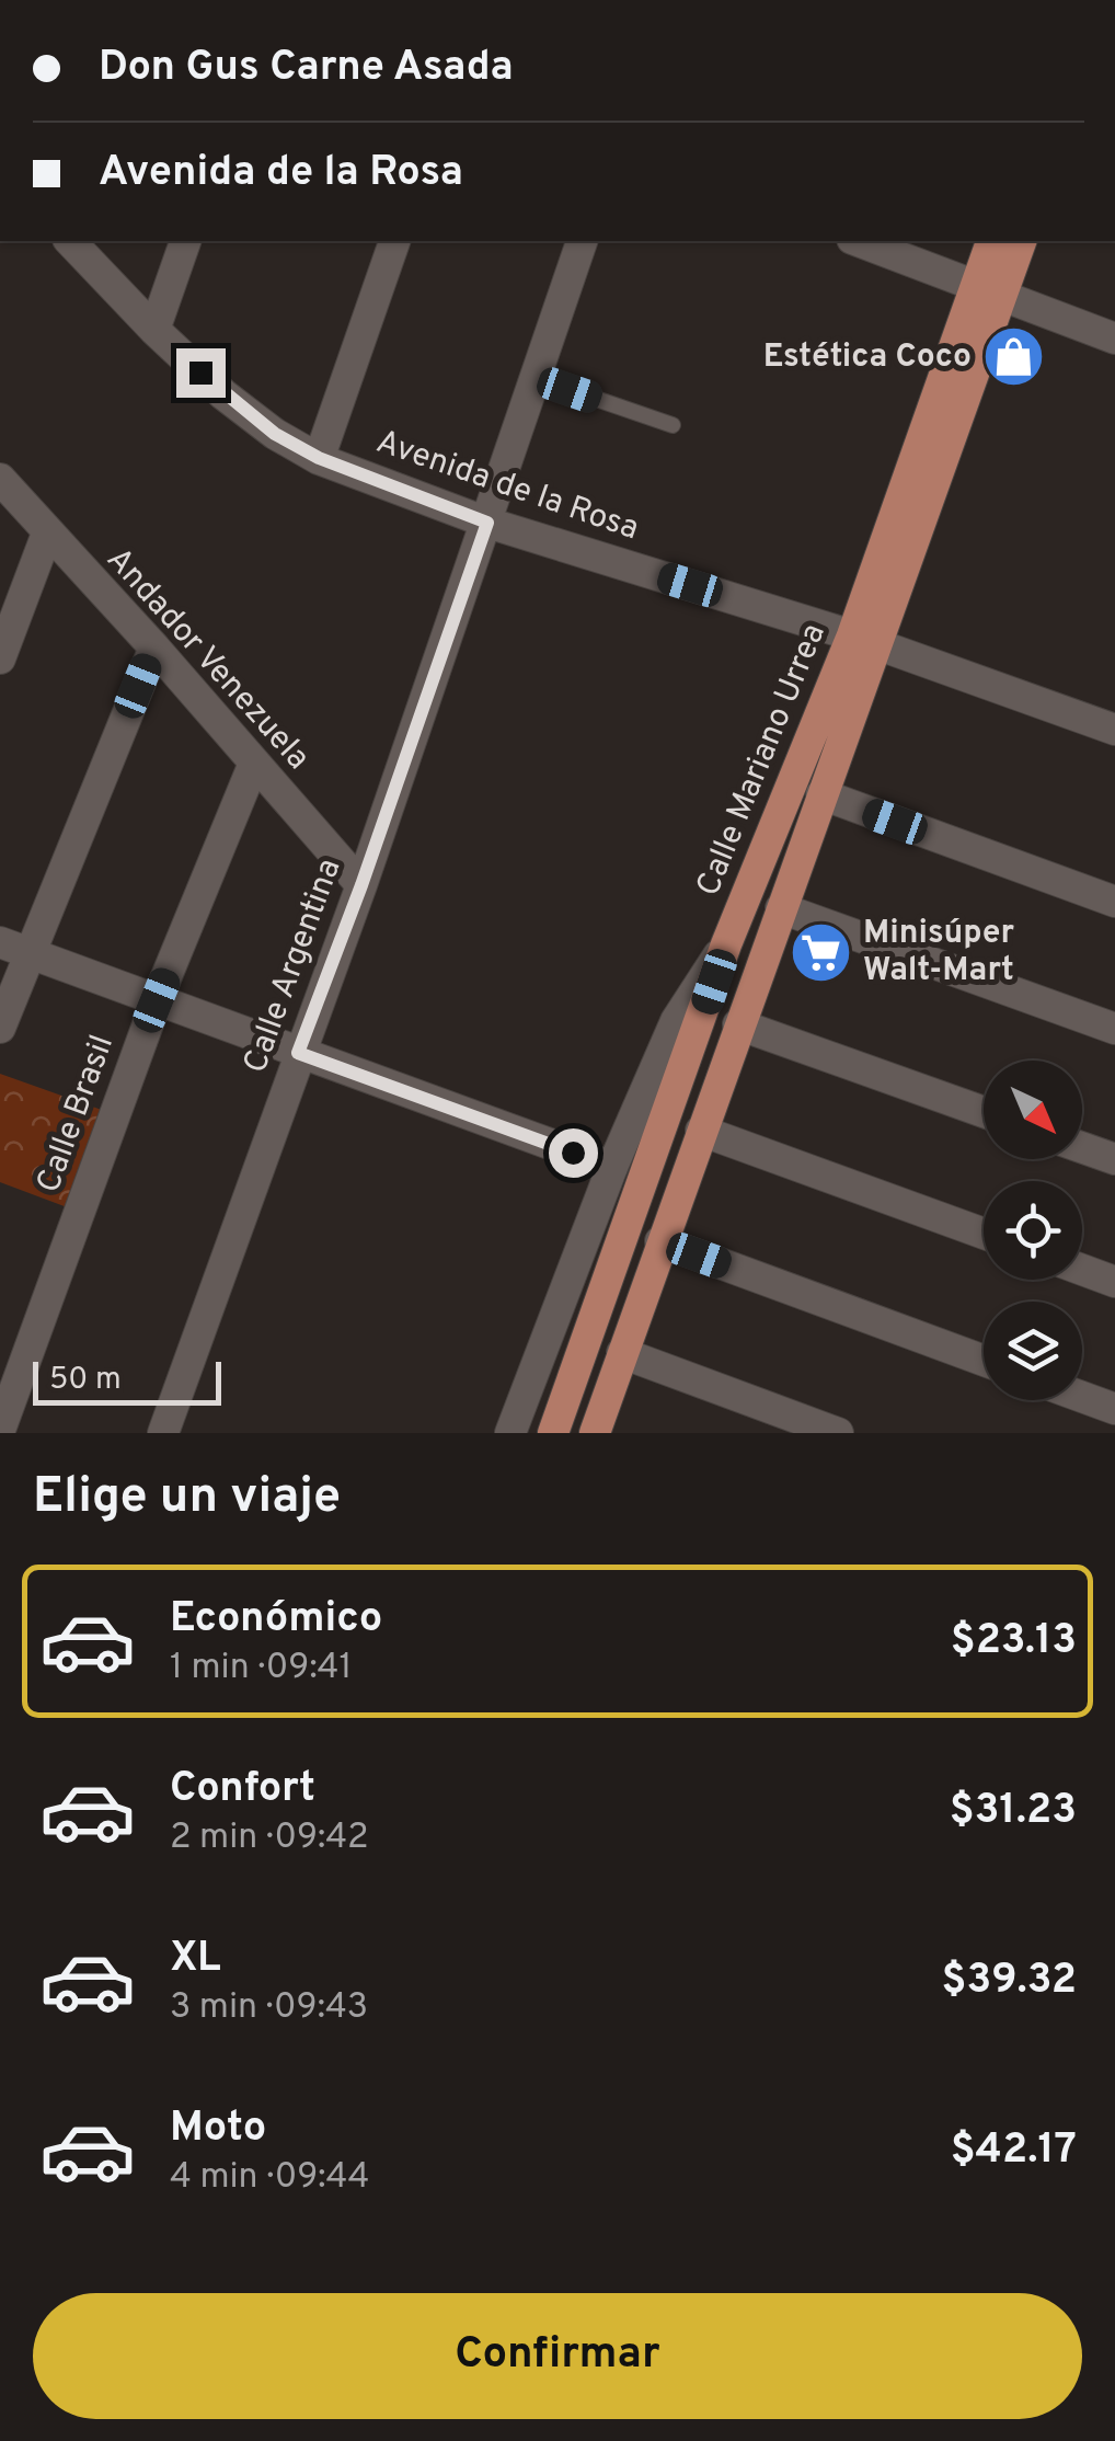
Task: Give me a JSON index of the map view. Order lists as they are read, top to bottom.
{
  "streets": {
    "main road": ["Calle Mariano Urrea"],
    "street": [
      "Avenida de la Rosa",
      "Andador Venezuela",
      "Calle Argentina",
      "Calle Brasil"
    ]
  },
  "crossings": [
    ["Avenida de la Rosa", "Calle Mariano Urrea"],
    ["Avenida de la Rosa", "Calle Argentina"],
    ["Andador Venezuela", "Calle Argentina"],
    ["Andador Venezuela", "Calle Brasil"]
  ],
  "places": {
    "shop": ["Estética Coco"],
    "supermarket": ["Minisúper Walt-Mart"]
  },
  "scale_bar": "50 m",
  "north": "bottom right",
  "page": {
    "banner": ["Don Gus Carne Asada", "Avenida de la Rosa"],
    "scale": "50 m",
    "heading": "Elige un viaje",
    "list": [
      {
        "name": "Económico",
        "note": "1 min · 09:41",
        "value": "$23.13"
      },
      {
        "name": "Confort",
        "note": "2 min · 09:42",
        "value": "$31.23"
      },
      {
        "name": "XL",
        "note": "3 min · 09:43",
        "value": "$39.32"
      },
      {
        "name": "Moto",
        "note": "4 min · 09:44",
        "value": "$42.17"
      }
    ],
    "buttons": "Confirmar"
  }
}
